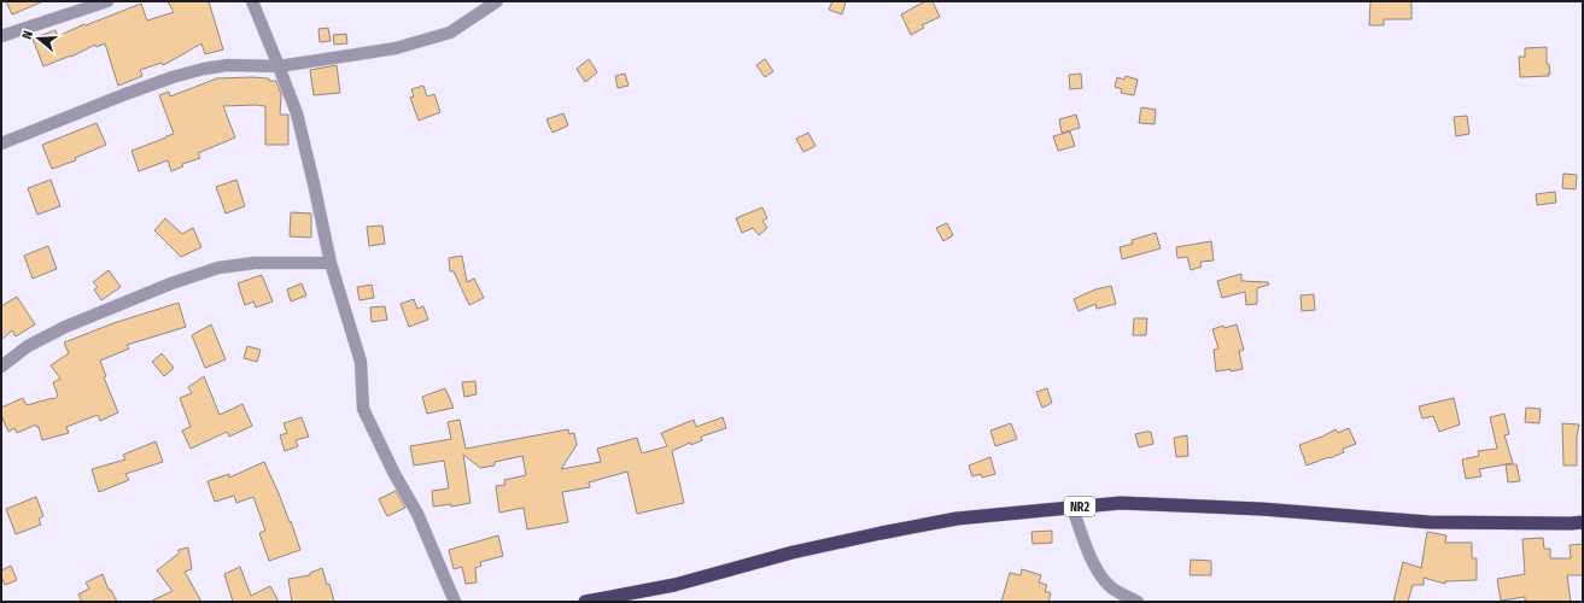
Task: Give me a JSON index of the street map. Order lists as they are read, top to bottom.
{
  "streets": {
    "highway": ["NR2"]
  },
  "north": "left"
}
